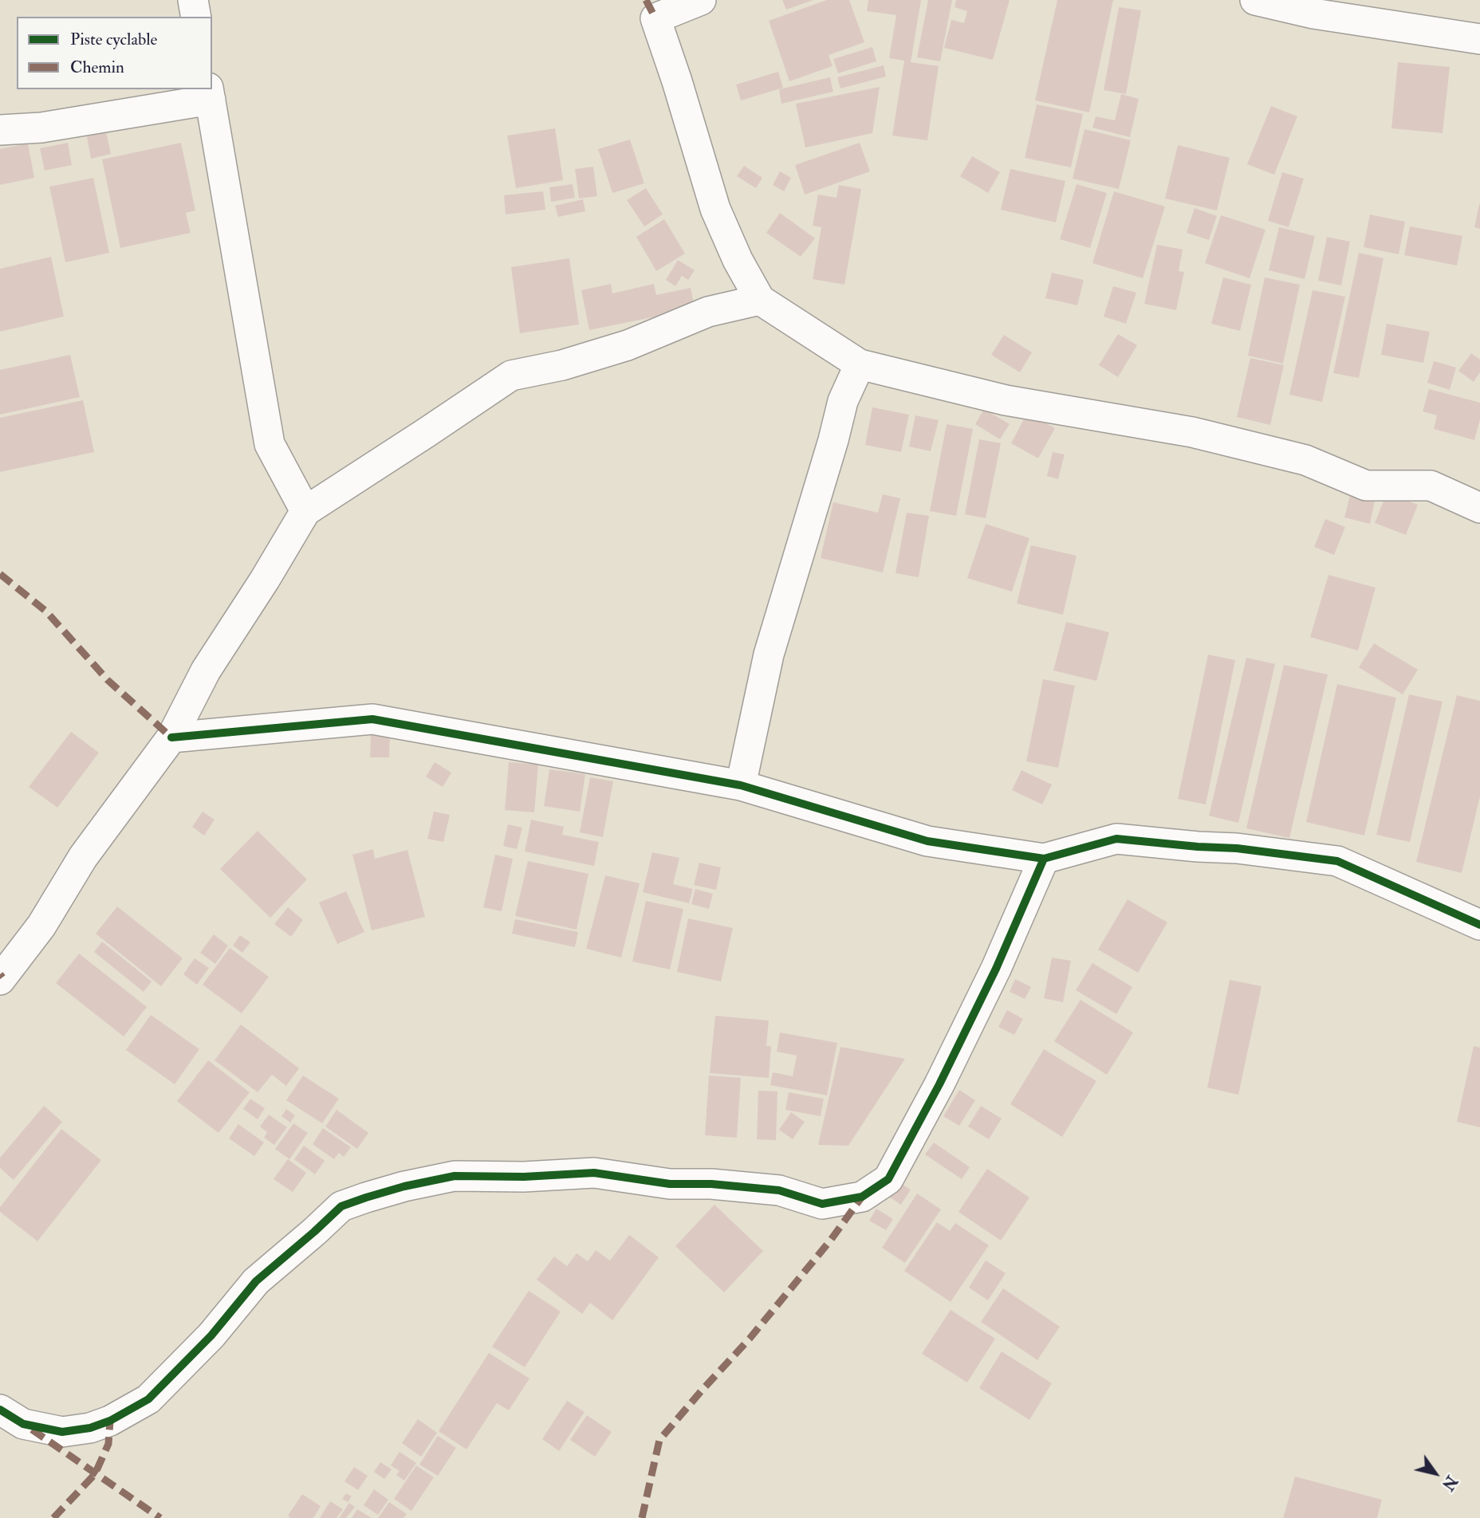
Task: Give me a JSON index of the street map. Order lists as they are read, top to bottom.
{
  "legend": ["Piste cyclable", "Chemin"],
  "north": "bottom right"
}
